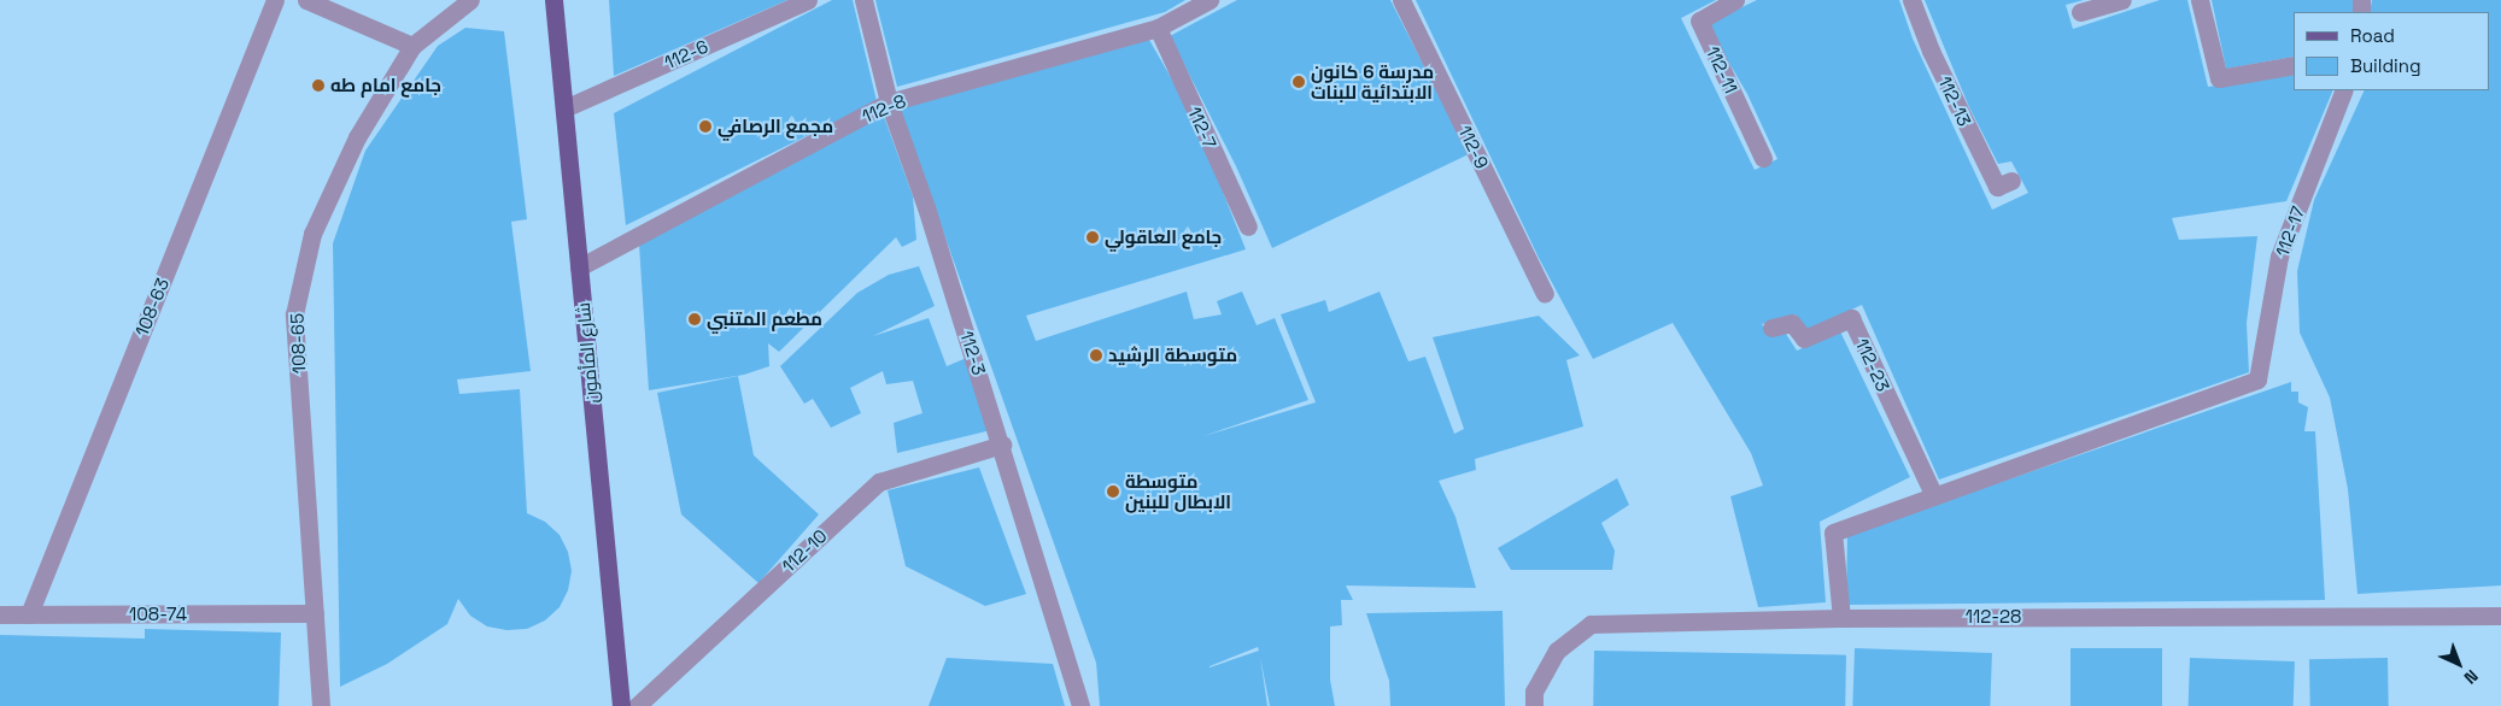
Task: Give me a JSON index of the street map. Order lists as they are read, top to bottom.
{
  "streets": {
    "main road": ["شارع المأمون"],
    "lane": [
      "112-6",
      "112-11",
      "112-13",
      "112-8",
      "112-7",
      "112-9",
      "112-17",
      "108-63",
      "108-65",
      "112-3",
      "112-23",
      "112-10",
      "108-74",
      "112-28"
    ]
  },
  "crossings": [
    ["112-6", "شارع المأمون"],
    ["112-8", "112-7"],
    ["112-8", "شارع المأمون"],
    ["112-8", "112-3"],
    ["112-17", "112-23"],
    ["108-63", "108-74"],
    ["108-65", "108-74"],
    ["112-3", "112-10"]
  ],
  "places": [
    "مدرسة 6 كانون الابتدائية للبنات",
    "جامع امام طه",
    "مجمع الرصافي",
    "جامع العاقولي",
    "مطعم المتنبي",
    "متوسطة الرشيد",
    "متوسطة الابطال للبنين"
  ],
  "legend": ["Road", "Building"],
  "north": "bottom right"
}
